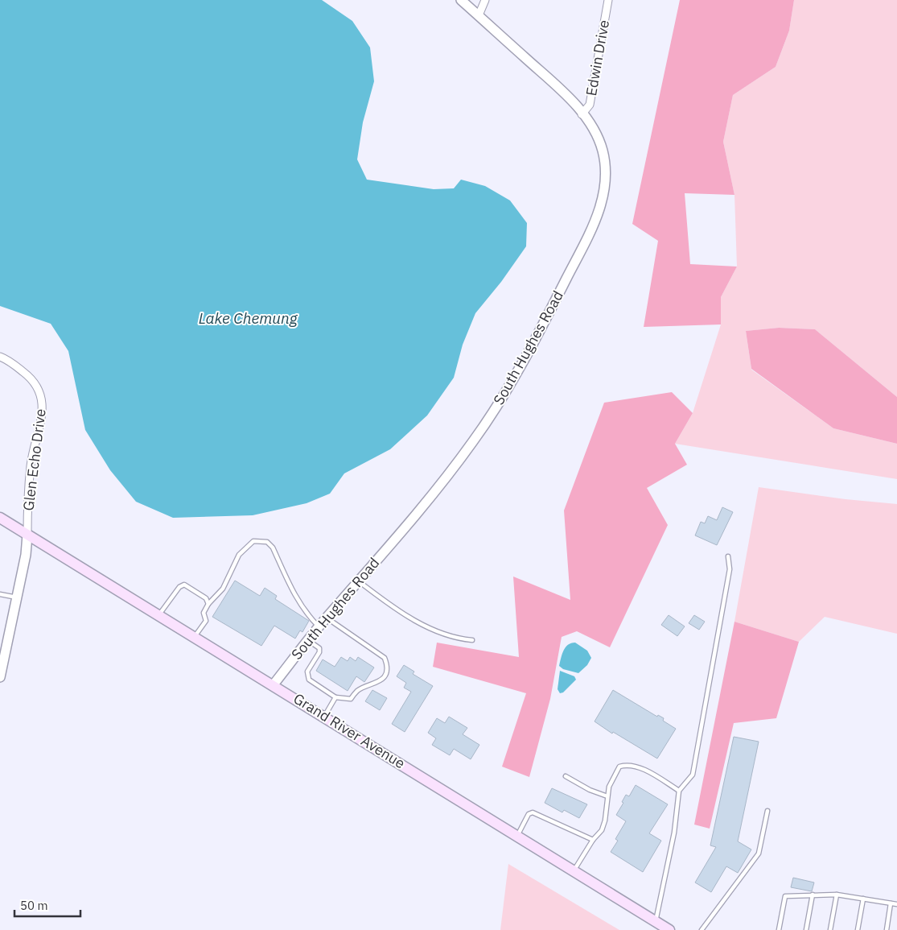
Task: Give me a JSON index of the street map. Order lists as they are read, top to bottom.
{
  "streets": {
    "main road": ["Grand River Avenue"],
    "street": ["Edwin Drive", "South Hughes Road", "Glen Echo Drive"]
  },
  "crossings": [
    ["Edwin Drive", "South Hughes Road"],
    ["South Hughes Road", "Grand River Avenue"],
    ["Glen Echo Drive", "Grand River Avenue"]
  ],
  "water": ["Lake Chemung"],
  "scale_bar": "50 m"
}
